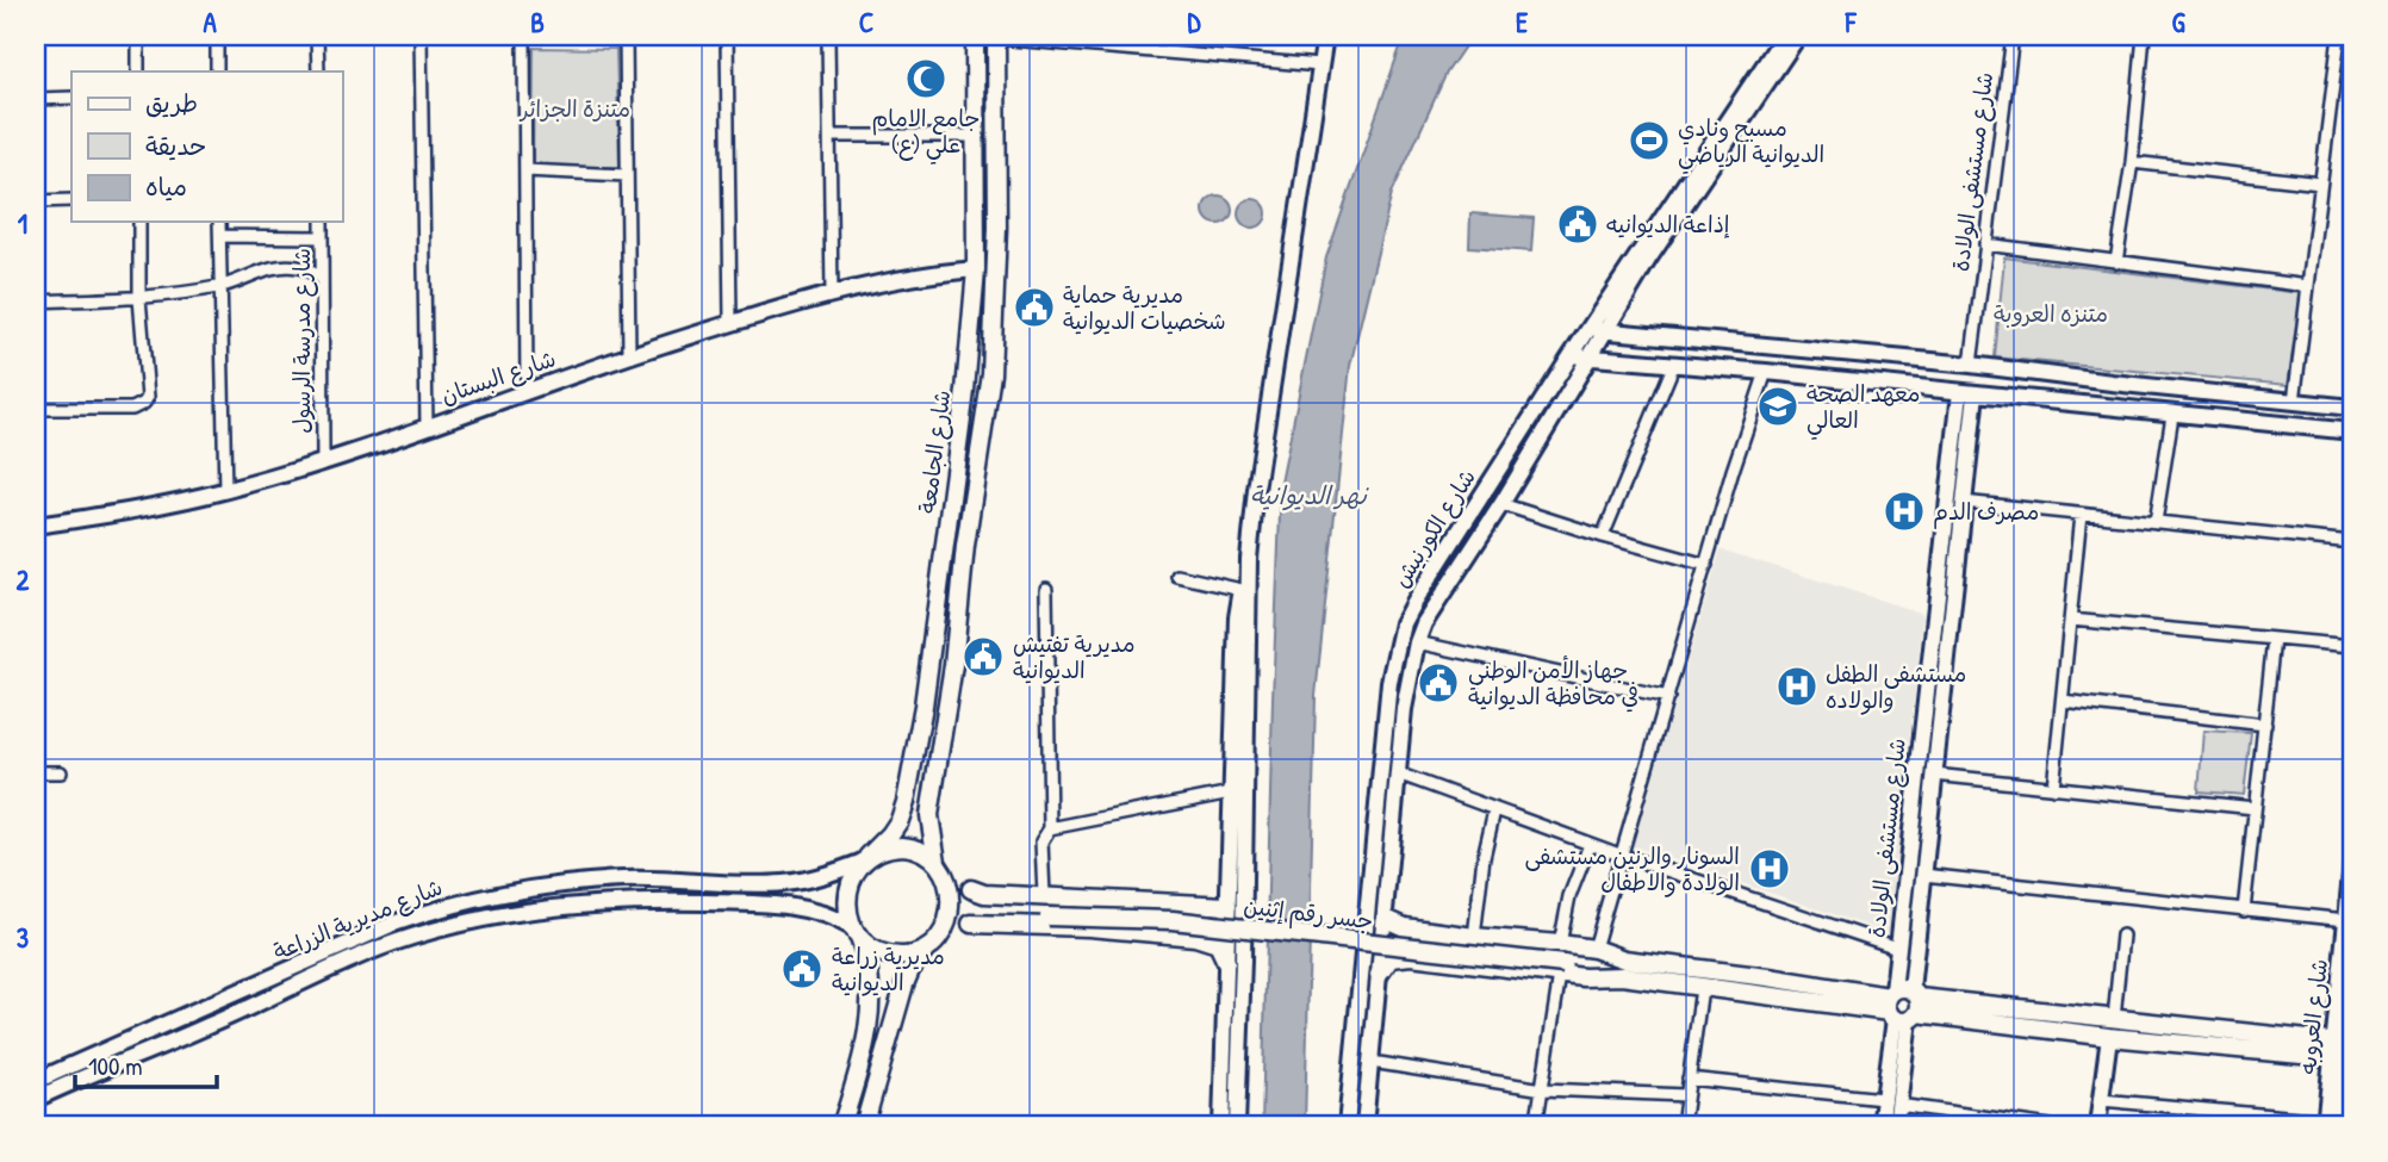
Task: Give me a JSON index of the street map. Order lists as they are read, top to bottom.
{
  "streets": {
    "main road": [
      "شارع مستشفى الولادة",
      "شارع البستان",
      "شارع الجامعة",
      "شارع الكورنيش",
      "جسر رقم إثنين",
      "شارع مديرية الزراعة",
      "شارع العروبه"
    ],
    "street": ["شارع مدرسة الرسول"]
  },
  "crossings": [
    ["شارع مدرسة الرسول", "شارع البستان"],
    ["شارع البستان", "شارع الجامعة"],
    ["شارع الجامعة", "شارع مديرية الزراعة"]
  ],
  "water": ["نهر الديوانية"],
  "parks": ["متنزة الجزائر", "متنزه العروبة"],
  "places": {
    "mosque": ["جامع الامام علي (ع)"],
    "sports": ["مسبح ونادي الديوانية الرياضي"],
    "public building": [
      "إذاعة الديوانيه",
      "مديرية حماية شخصيات الديوانية",
      "مديرية تفتيش الديوانية",
      "جهاز الأمن الوطني في محافظة الديوانية",
      "مديرية زراعة الديوانية"
    ],
    "school or university": ["معهد الصحة العالي"],
    "hospital": ["مصرف الدم", "مستشفى الطفل والولاده", "السونار والرنين مستشفى الولادة والاطفال"]
  },
  "legend": ["طريق", "حديقة", "مياه"],
  "scale_bar": "100 m",
  "grid": {
    "columns": [
      "A",
      "B",
      "C",
      "D",
      "E",
      "F",
      "G"
    ],
    "rows": ["1", "2", "3"]
  }
}
